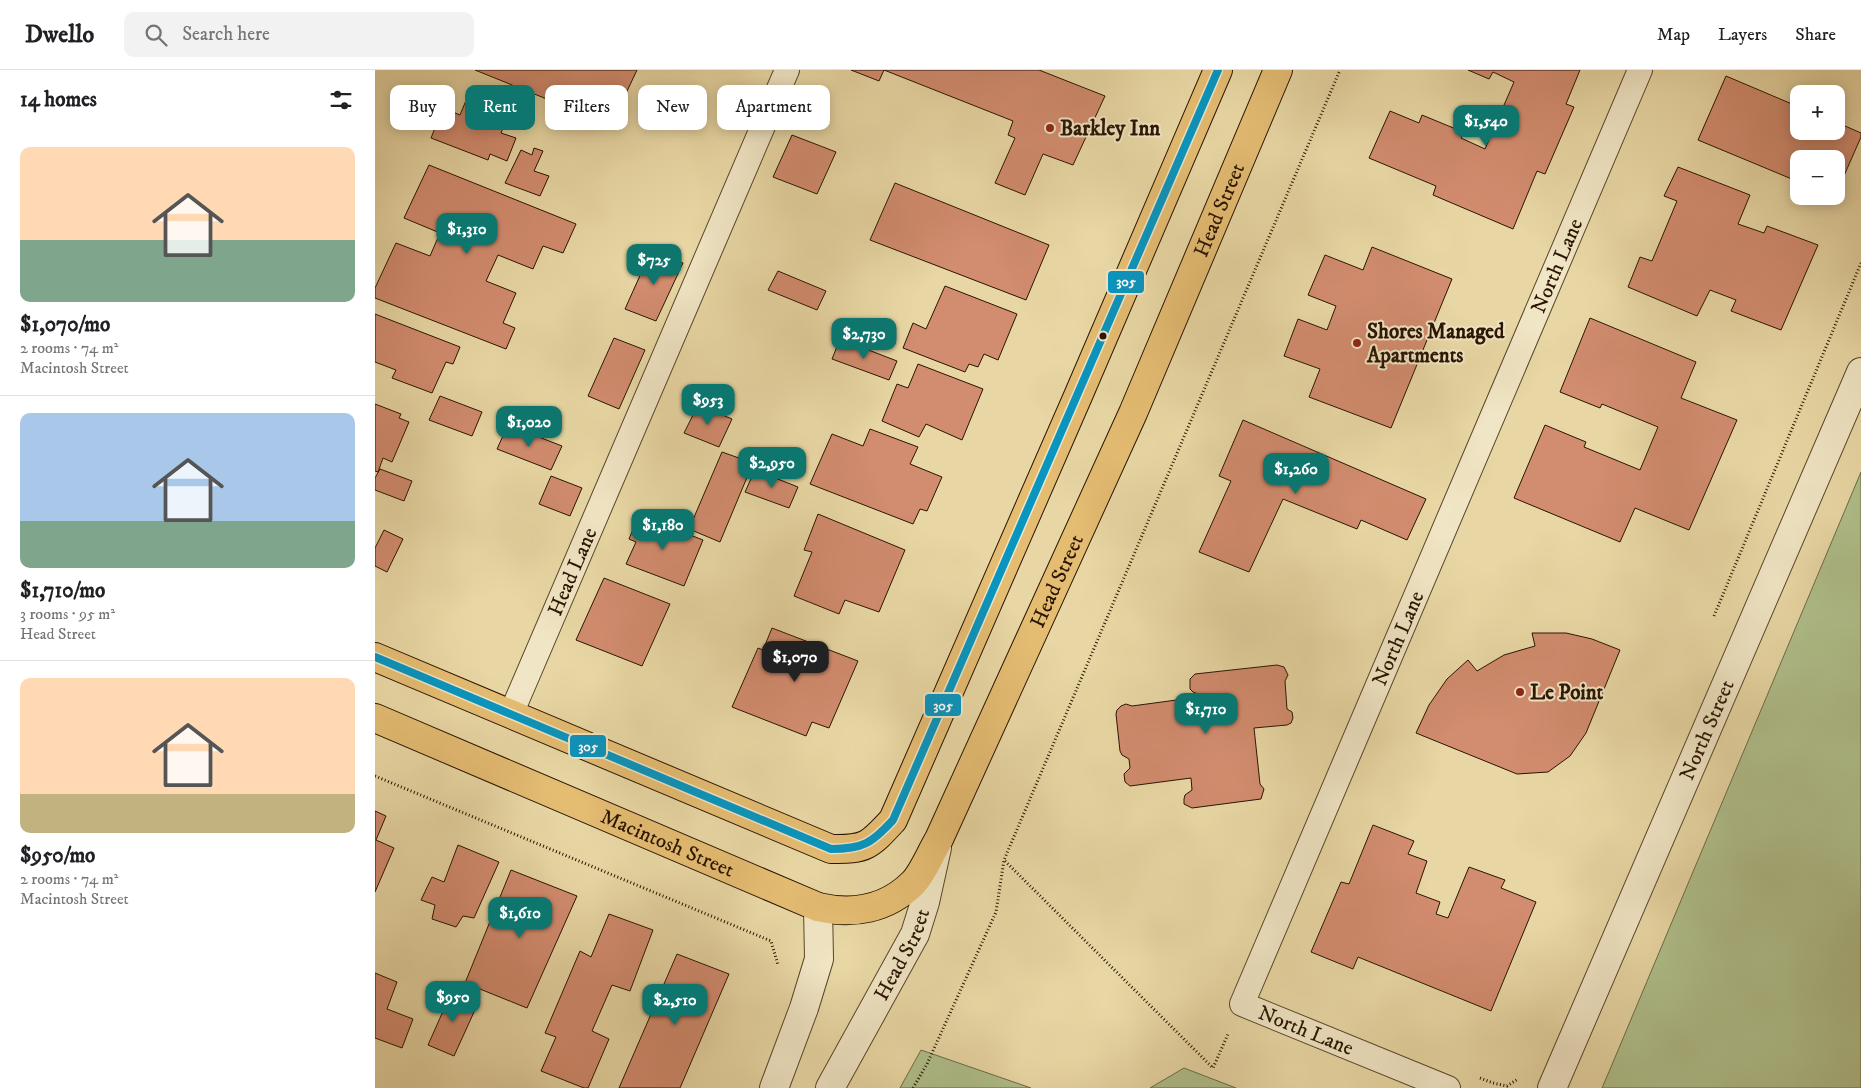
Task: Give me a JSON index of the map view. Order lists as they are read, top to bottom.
{
  "streets": {
    "main road": ["Head Street", "Macintosh Street"],
    "street": ["North Street"],
    "lane": ["North Lane", "Head Lane"]
  },
  "crossings": [
    ["Head Street", "Macintosh Street"]
  ],
  "places": ["Barkley Inn", "Shores Managed Apartments", "Le Point"],
  "lines": ["transit line 305"],
  "page": {
    "header": "Dwello",
    "search": "Search here",
    "nav": ["Map", "Layers", "Share"],
    "heading": "14 homes",
    "map_buttons": ["+", "−"],
    "chip": [
      "Buy",
      "Rent",
      "Filters",
      "New",
      "Apartment"
    ],
    "price": [
      "$1,540",
      "$1,310",
      "$725",
      "$2,730",
      "$953",
      "$1,020",
      "$2,950",
      "$1,260",
      "$1,180",
      "$1,070",
      "$1,710",
      "$1,610",
      "$950",
      "$2,510"
    ],
    "list": [
      {
        "name": "$1,070/mo",
        "note": "2 rooms · 74 m² · Macintosh Street"
      },
      {
        "name": "$1,710/mo",
        "note": "3 rooms · 95 m² · Head Street"
      },
      {
        "name": "$950/mo",
        "note": "2 rooms · 74 m² · Macintosh Street"
      }
    ]
  }
}
